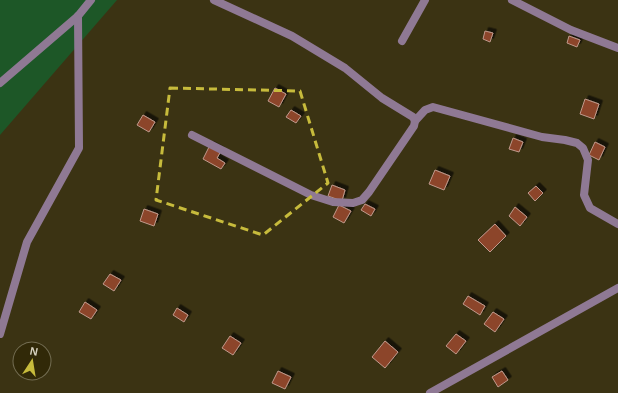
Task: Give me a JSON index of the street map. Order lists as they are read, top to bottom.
{
  "north": "top"
}
